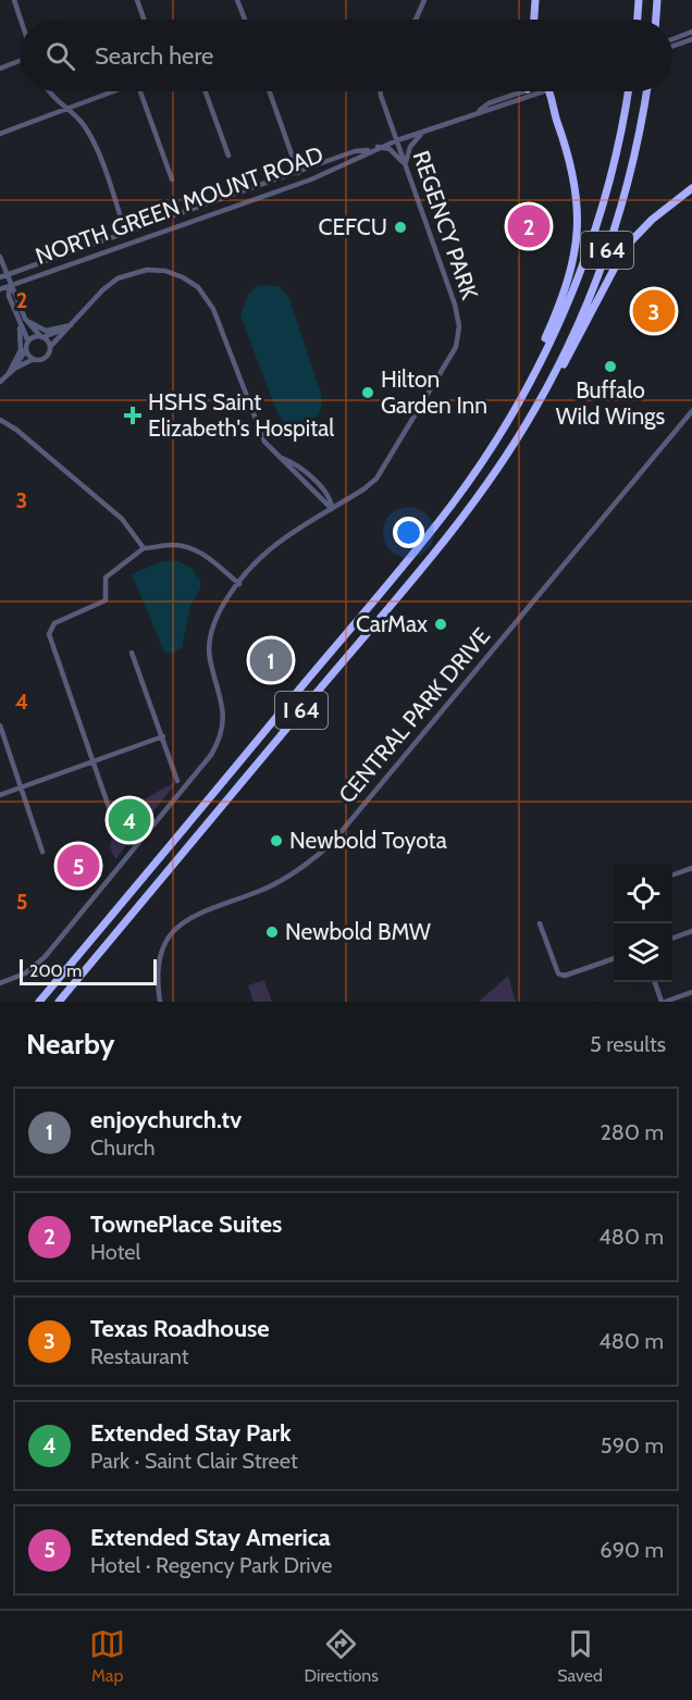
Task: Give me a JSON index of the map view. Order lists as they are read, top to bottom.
{
  "streets": {
    "highway": ["I 64"],
    "street": ["NORTH GREEN MOUNT ROAD", "REGENCY PARK", "CENTRAL PARK DRIVE"]
  },
  "crossings": [
    ["NORTH GREEN MOUNT ROAD", "REGENCY PARK"]
  ],
  "places": {
    "other": [
      "CEFCU",
      "Buffalo Wild Wings",
      "Hilton Garden Inn",
      "CarMax",
      "Newbold Toyota",
      "Newbold BMW"
    ],
    "health": ["HSHS Saint Elizabeth's Hospital"]
  },
  "scale_bar": "200 m",
  "page": {
    "search": "Search here",
    "pins": [
      "2",
      "3",
      "1",
      "4",
      "5"
    ],
    "scale": "200 m",
    "heading": ["Nearby", "5 results"],
    "list": [
      {
        "mark": "1",
        "name": "enjoychurch.tv",
        "note": "Church",
        "value": "280 m"
      },
      {
        "mark": "2",
        "name": "TownePlace Suites",
        "note": "Hotel",
        "value": "480 m"
      },
      {
        "mark": "3",
        "name": "Texas Roadhouse",
        "note": "Restaurant",
        "value": "480 m"
      },
      {
        "mark": "4",
        "name": "Extended Stay Park",
        "note": "Park · Saint Clair Street",
        "value": "590 m"
      },
      {
        "mark": "5",
        "name": "Extended Stay America",
        "note": "Hotel · Regency Park Drive",
        "value": "690 m"
      }
    ],
    "nav": ["Map", "Directions", "Saved"]
  },
  "grid": {
    "rows": [
      "2",
      "3",
      "4",
      "5"
    ]
  }
}
